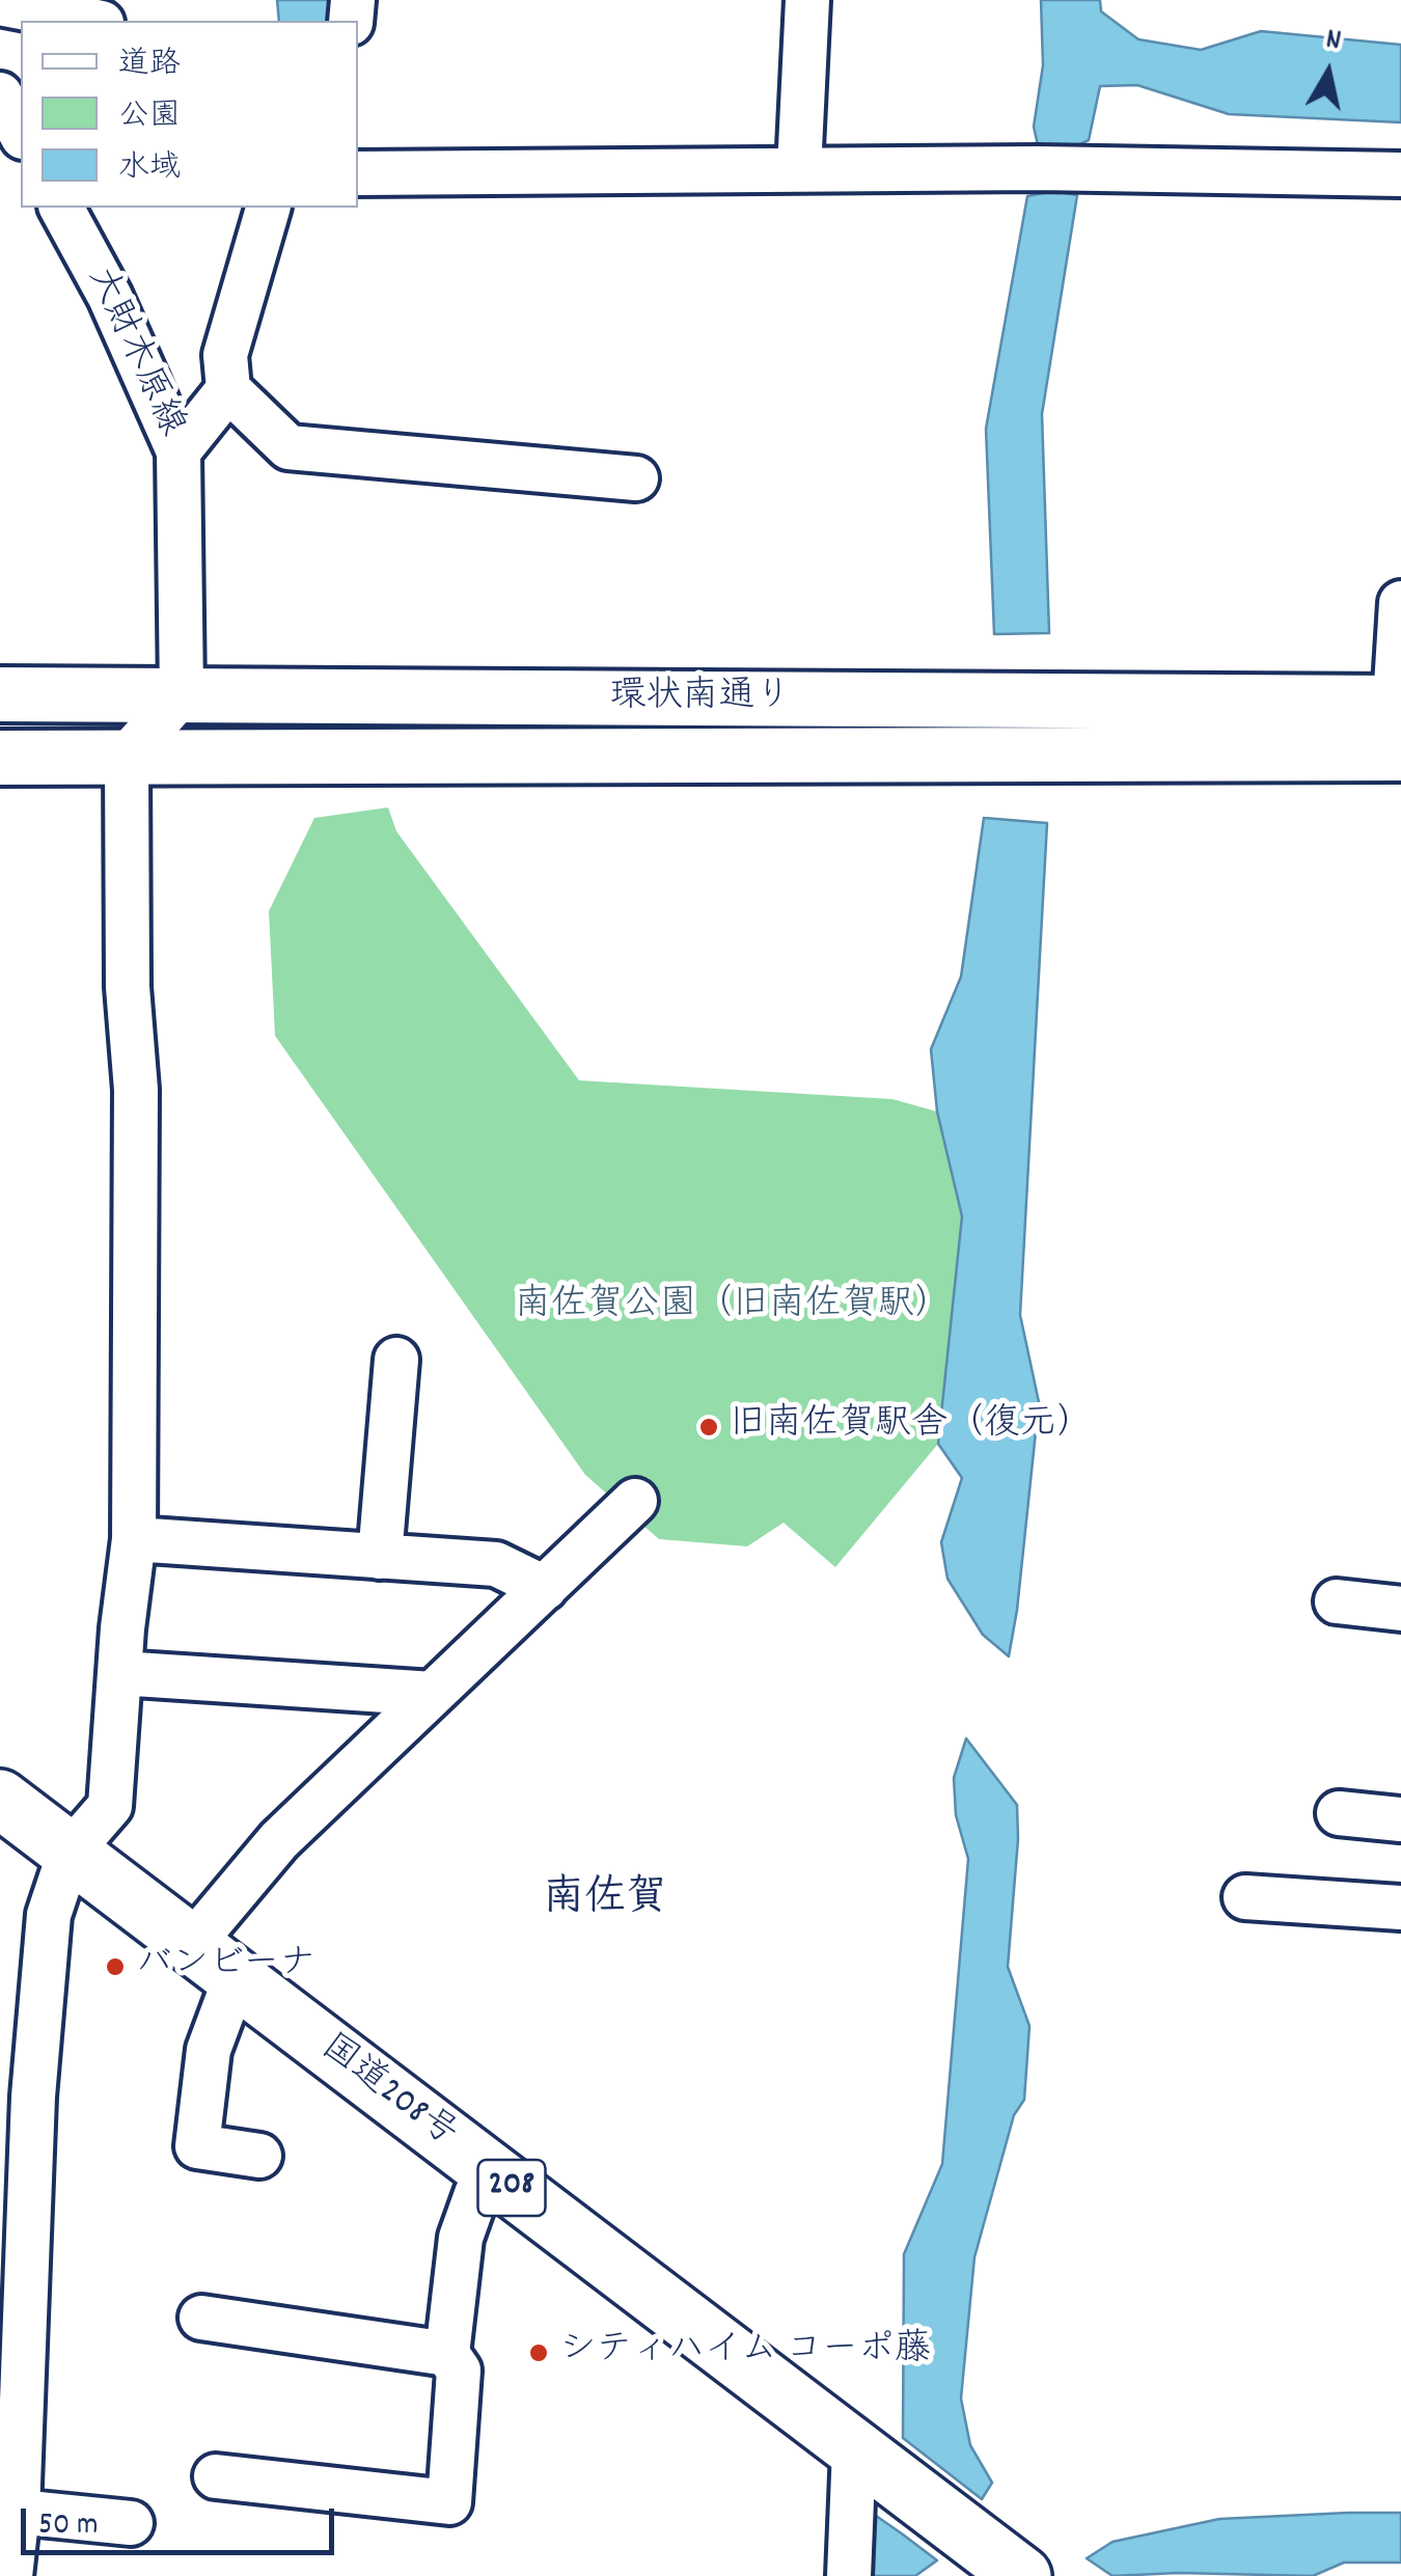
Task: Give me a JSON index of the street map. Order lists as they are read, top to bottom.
{
  "streets": {
    "highway": ["国道208号", "208"],
    "main road": ["環状南通り"],
    "street": ["大財木原線"]
  },
  "crossings": [
    ["大財木原線", "環状南通り"]
  ],
  "districts": ["南佐賀"],
  "parks": ["南佐賀公園（旧南佐賀駅）"],
  "places": ["旧南佐賀駅舎（復元）", "バンビーナ", "シティハイム コーポ藤"],
  "legend": ["道路", "公園", "水域"],
  "scale_bar": "50 m",
  "north": "top"
}
